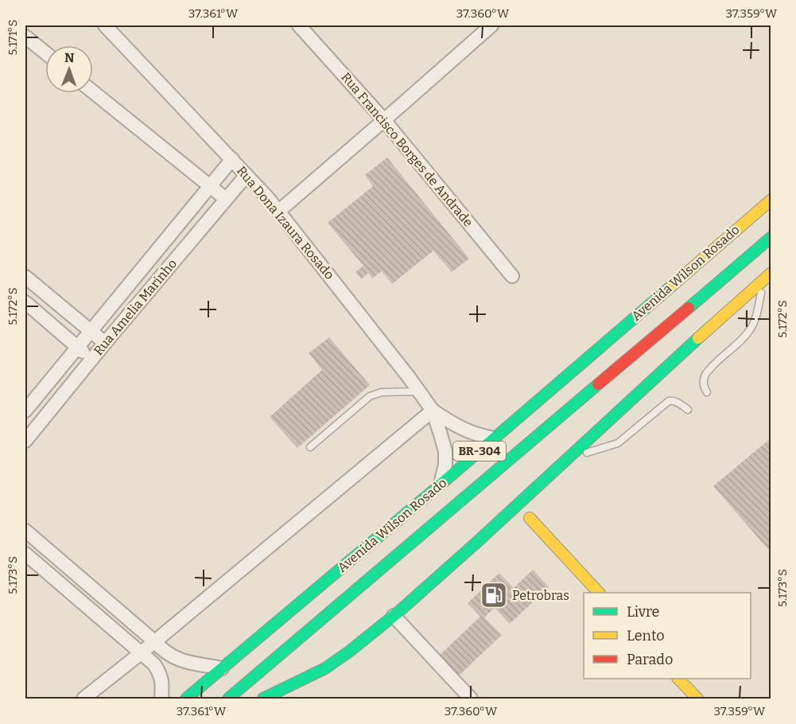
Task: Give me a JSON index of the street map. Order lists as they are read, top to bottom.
{
  "streets": {
    "main road": ["Avenida Wilson Rosado", "BR-304"],
    "street": ["Rua Francisco Borges de Andrade", "Rua Dona Izaura Rosado", "Rua Amelia Marinho"]
  },
  "crossings": [
    ["Rua Dona Izaura Rosado", "Avenida Wilson Rosado"],
    ["Rua Dona Izaura Rosado", "Rua Amelia Marinho"]
  ],
  "places": {
    "fuel station": ["Petrobras"]
  },
  "legend": ["Livre", "Lento", "Parado"],
  "north": "top",
  "coordinates": [
    "37.361°W",
    "37.360°W",
    "37.359°W",
    "5.171°S",
    "5.172°S",
    "5.173°S"
  ]
}
